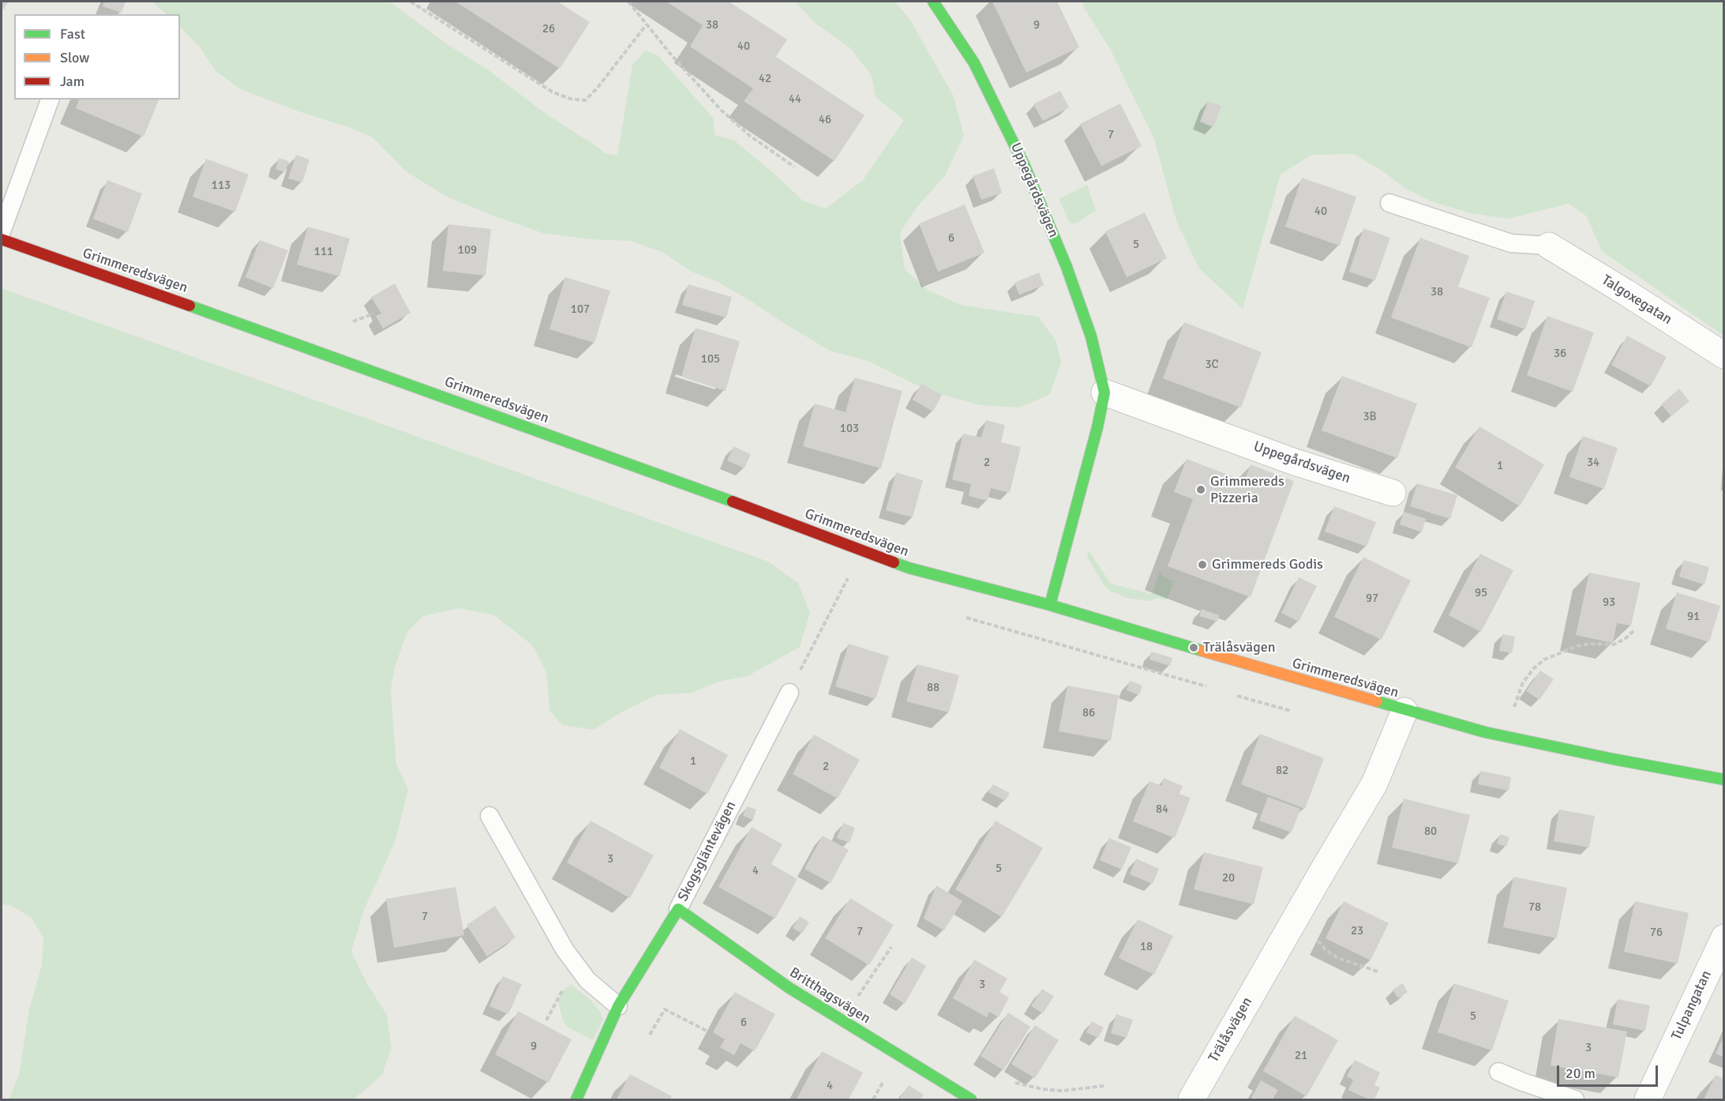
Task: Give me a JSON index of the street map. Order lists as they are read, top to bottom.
{
  "streets": {
    "street": [
      "Uppegårdsvägen",
      "Grimmeredsvägen",
      "Talgoxegatan",
      "Skogsgläntevägen",
      "Britthagsvägen",
      "Tulpangatan",
      "Trälåsvägen"
    ]
  },
  "crossings": [
    ["Uppegårdsvägen", "Grimmeredsvägen"],
    ["Grimmeredsvägen", "Trälåsvägen"],
    ["Skogsgläntevägen", "Britthagsvägen"]
  ],
  "places": ["Grimmereds Pizzeria", "Grimmereds Godis", "Trälåsvägen"],
  "house_numbers": [
    "38",
    "9",
    "26",
    "40",
    "42",
    "44",
    "46",
    "7",
    "113",
    "40",
    "6",
    "5",
    "109",
    "111",
    "38",
    "107",
    "36",
    "105",
    "3C",
    "3B",
    "103",
    "2",
    "34",
    "1",
    "95",
    "97",
    "93",
    "91",
    "88",
    "86",
    "1",
    "2",
    "82",
    "84",
    "80",
    "3",
    "5",
    "4",
    "20",
    "78",
    "7",
    "23",
    "7",
    "76",
    "18",
    "3",
    "5",
    "6",
    "9",
    "3",
    "21",
    "4"
  ],
  "legend": ["Fast", "Slow", "Jam"],
  "scale_bar": "20 m"
}
